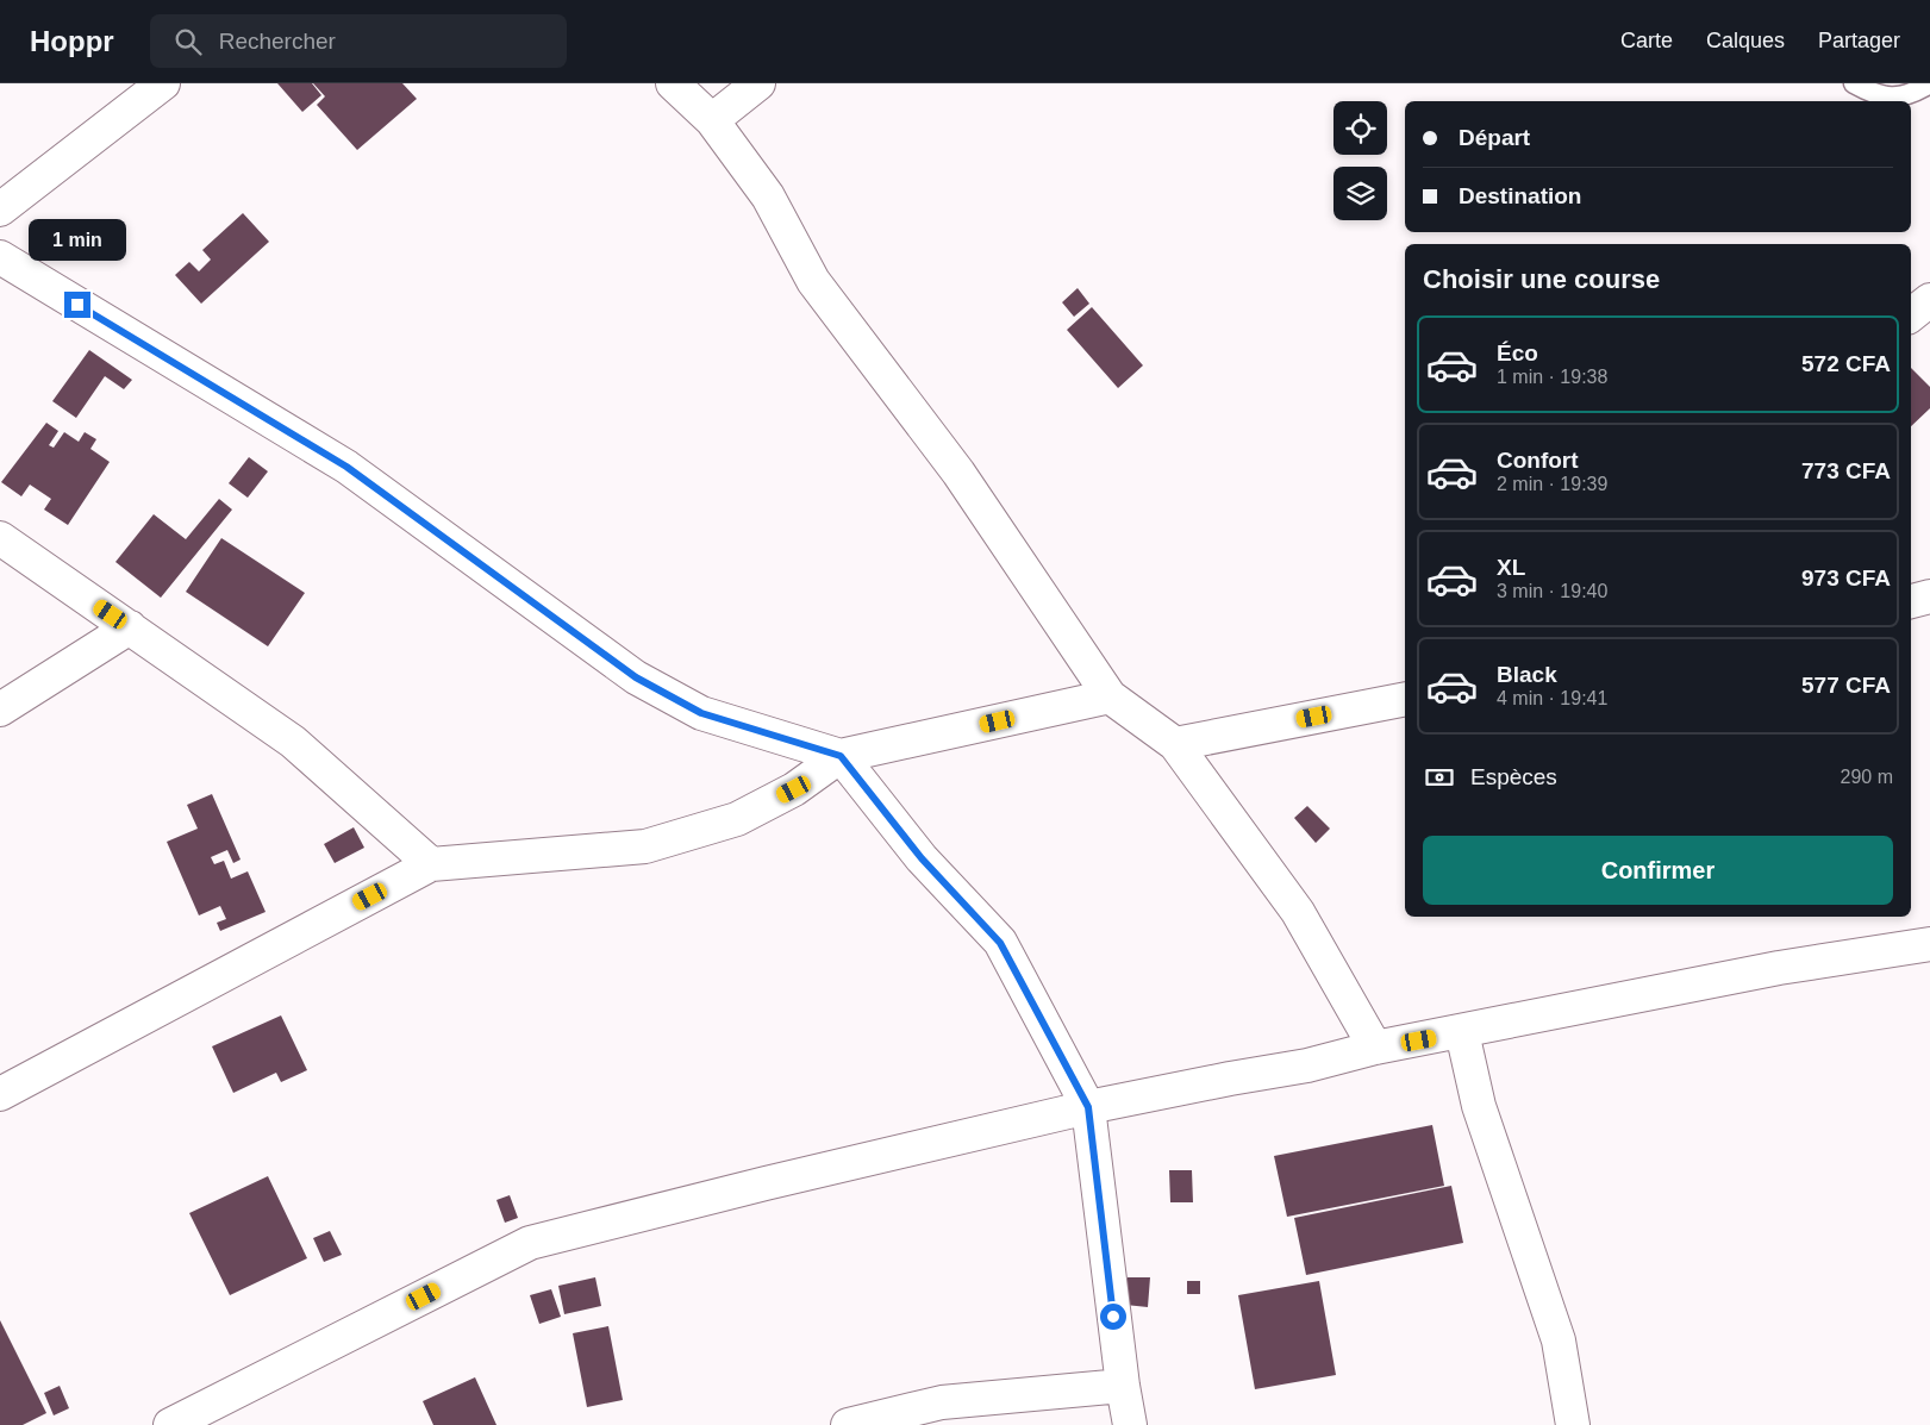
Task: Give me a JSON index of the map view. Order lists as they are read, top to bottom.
{
  "page": {
    "header": "Hoppr",
    "search": "Rechercher",
    "nav": ["Carte", "Calques", "Partager"],
    "banner": ["Départ", "Destination"],
    "bubble": "1 min",
    "heading": "Choisir une course",
    "list": [
      {
        "name": "Éco",
        "note": "1 min · 19:38",
        "value": "572 CFA"
      },
      {
        "name": "Confort",
        "note": "2 min · 19:39",
        "value": "773 CFA"
      },
      {
        "name": "XL",
        "note": "3 min · 19:40",
        "value": "973 CFA"
      },
      {
        "name": "Black",
        "note": "4 min · 19:41",
        "value": "577 CFA"
      }
    ],
    "pay": ["Espèces", "290 m"],
    "buttons": "Confirmer"
  }
}
